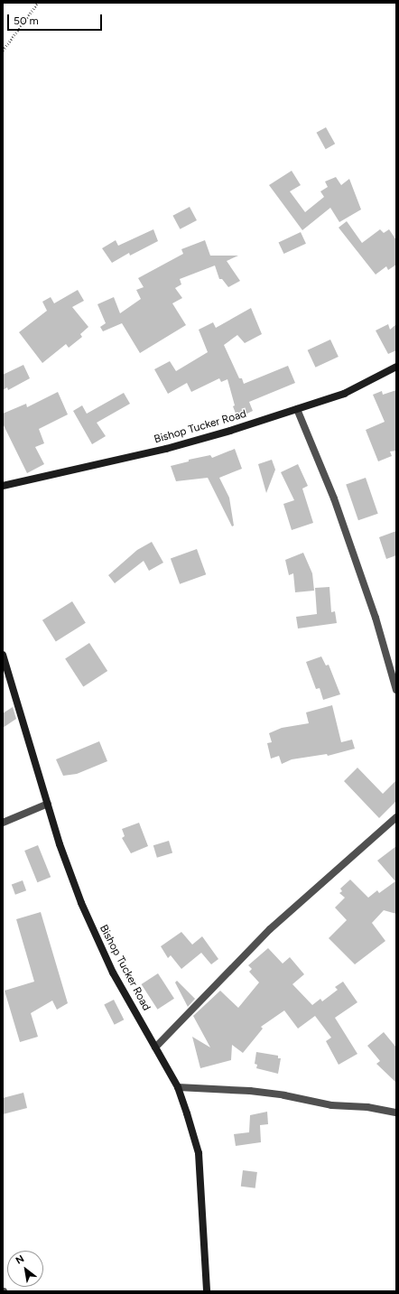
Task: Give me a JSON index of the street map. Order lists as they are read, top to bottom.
{
  "streets": {
    "main road": ["Bishop Tucker Road"]
  },
  "scale_bar": "50 m",
  "north": "top left"
}
